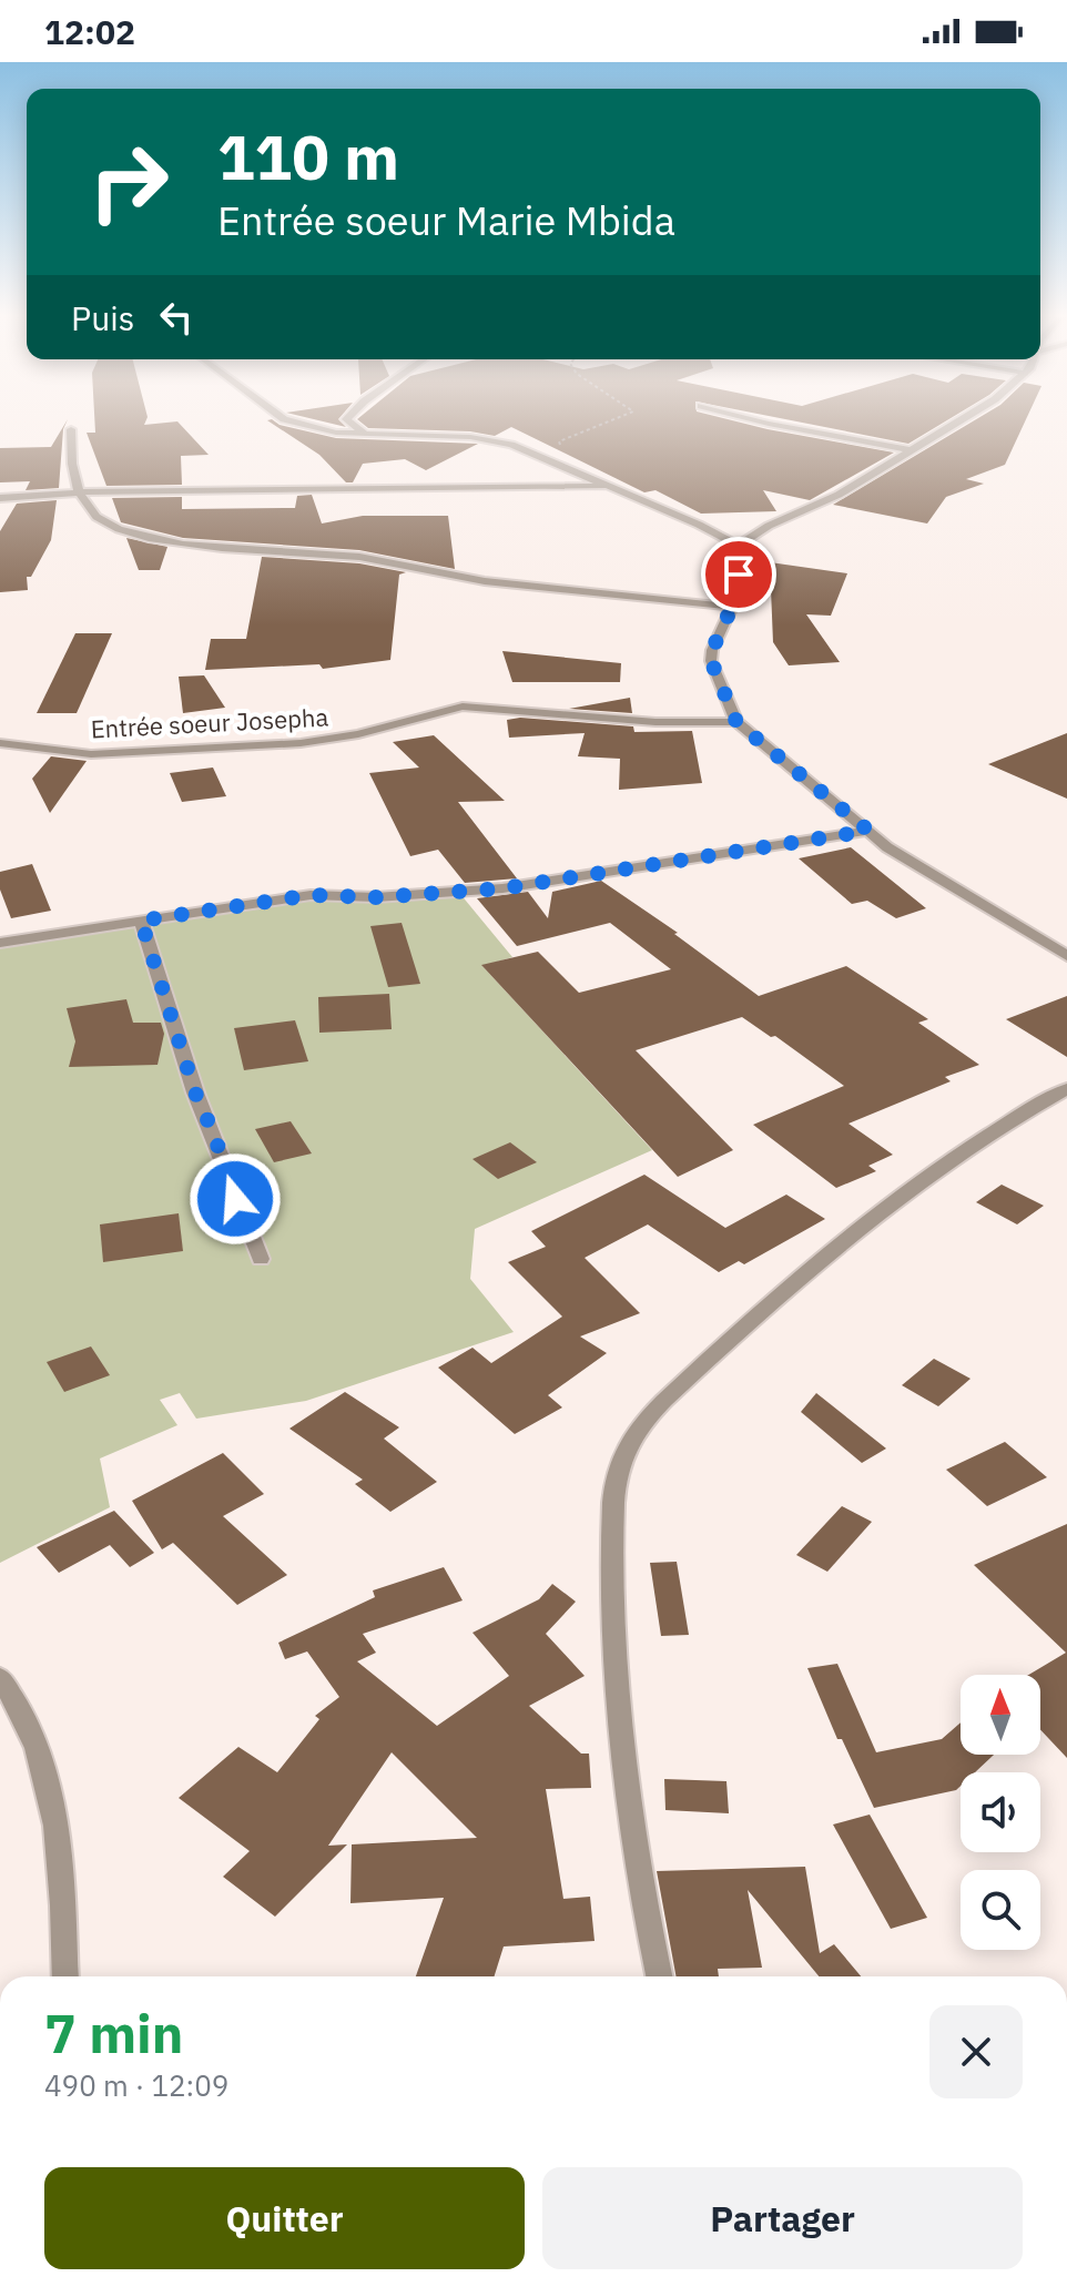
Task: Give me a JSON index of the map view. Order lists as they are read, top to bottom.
{
  "streets": {
    "street": ["Entrée soeur Josepha"]
  },
  "north": "top",
  "page": {
    "status": "12:02",
    "turn": ["110 m", "Entrée soeur Marie Mbida"],
    "then": "Puis",
    "heading": ["7 min", "490 m · 12:09"],
    "buttons": ["Quitter", "Partager"]
  }
}
